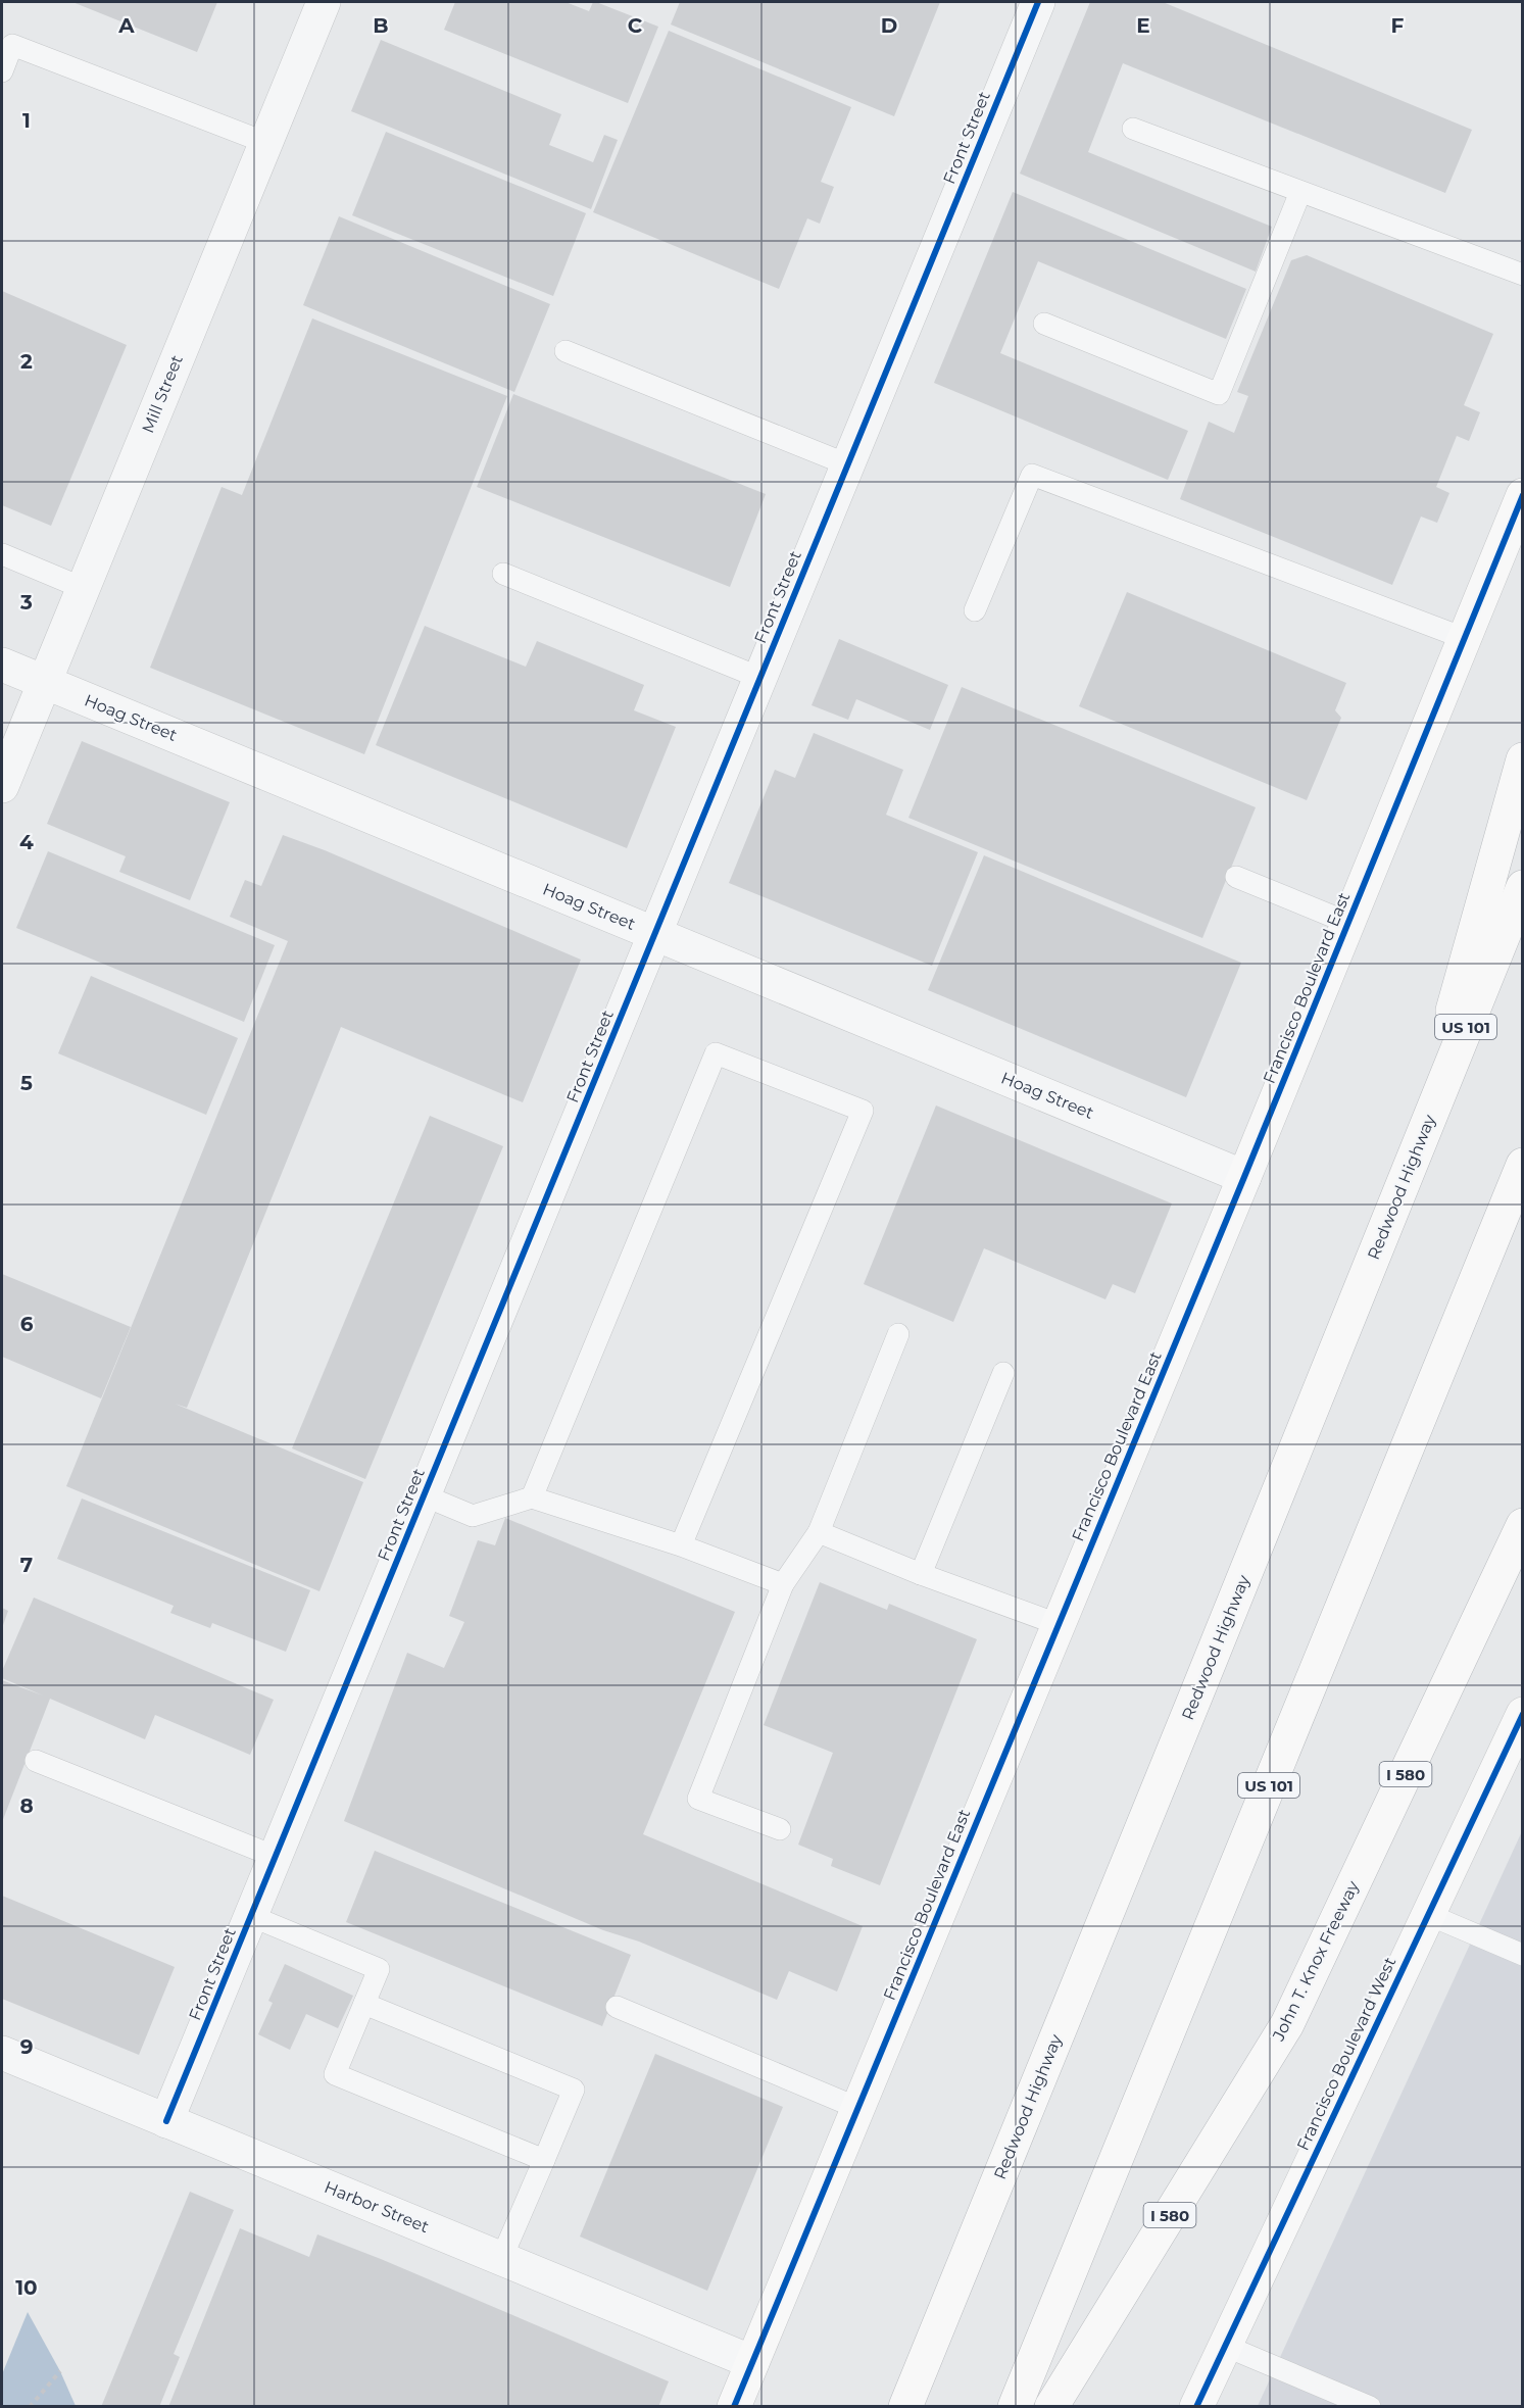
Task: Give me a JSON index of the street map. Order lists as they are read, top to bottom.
{
  "streets": {
    "main road": [
      "Francisco Boulevard East",
      "US 101",
      "Redwood Highway",
      "I 580",
      "John T. Knox Freeway",
      "Francisco Boulevard West"
    ],
    "street": [
      "Front Street",
      "Mill Street",
      "Hoag Street",
      "Harbor Street"
    ]
  },
  "crossings": [
    ["Front Street", "Hoag Street"],
    ["Front Street", "Harbor Street"],
    ["Mill Street", "Hoag Street"],
    ["Hoag Street", "Francisco Boulevard East"],
    ["Francisco Boulevard East", "Harbor Street"]
  ],
  "grid": {
    "columns": [
      "A",
      "B",
      "C",
      "D",
      "E",
      "F"
    ],
    "rows": [
      "1",
      "2",
      "3",
      "4",
      "5",
      "6",
      "7",
      "8",
      "9",
      "10"
    ]
  }
}
